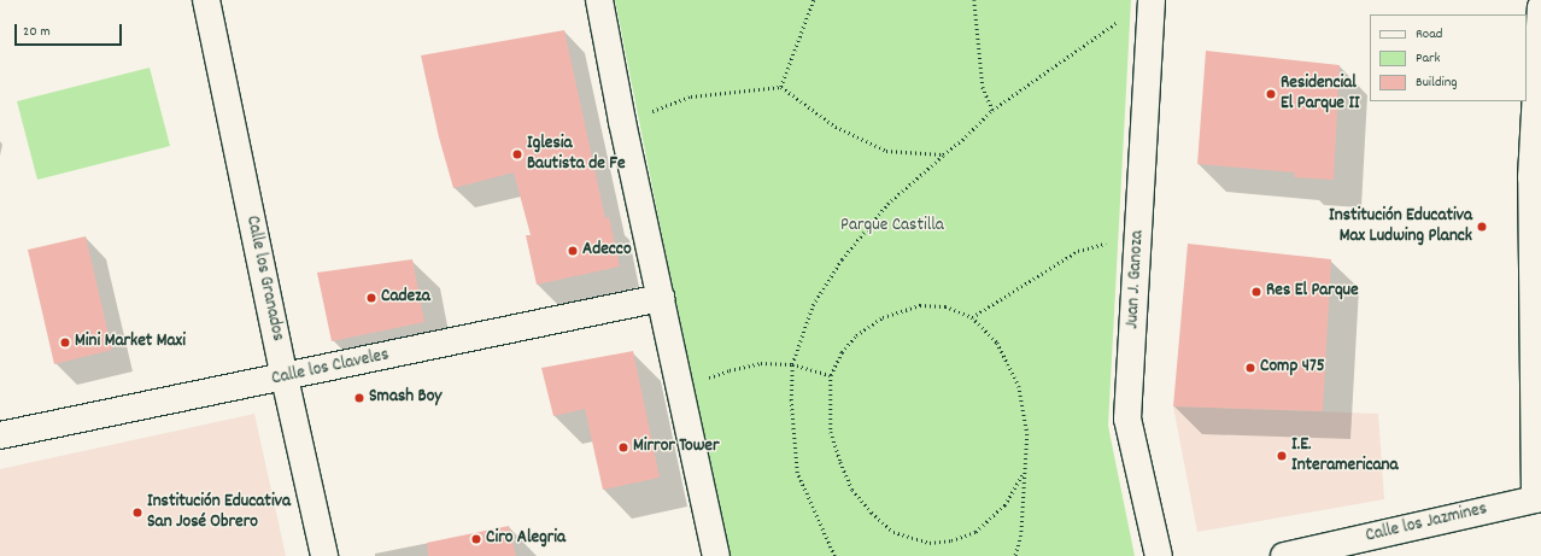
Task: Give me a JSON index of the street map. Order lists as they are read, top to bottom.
{
  "streets": {
    "street": [
      "Calle los Granados",
      "Juan J. Ganoza",
      "Calle los Claveles",
      "Calle los Jazmines"
    ]
  },
  "crossings": [
    ["Calle los Granados", "Calle los Claveles"]
  ],
  "parks": ["Parque Castilla"],
  "places": [
    "Residencial El Parque II",
    "Iglesia Bautista de Fe",
    "Institución Educativa Max Ludwing Planck",
    "Adecco",
    "Res El Parque",
    "Cadeza",
    "Mini Market Maxi",
    "Comp 475",
    "Smash Boy",
    "Mirror Tower",
    "I.E. Interamericana",
    "Institución Educativa San José Obrero",
    "Ciro Alegria"
  ],
  "legend": ["Road", "Park", "Building"],
  "scale_bar": "20 m"
}
